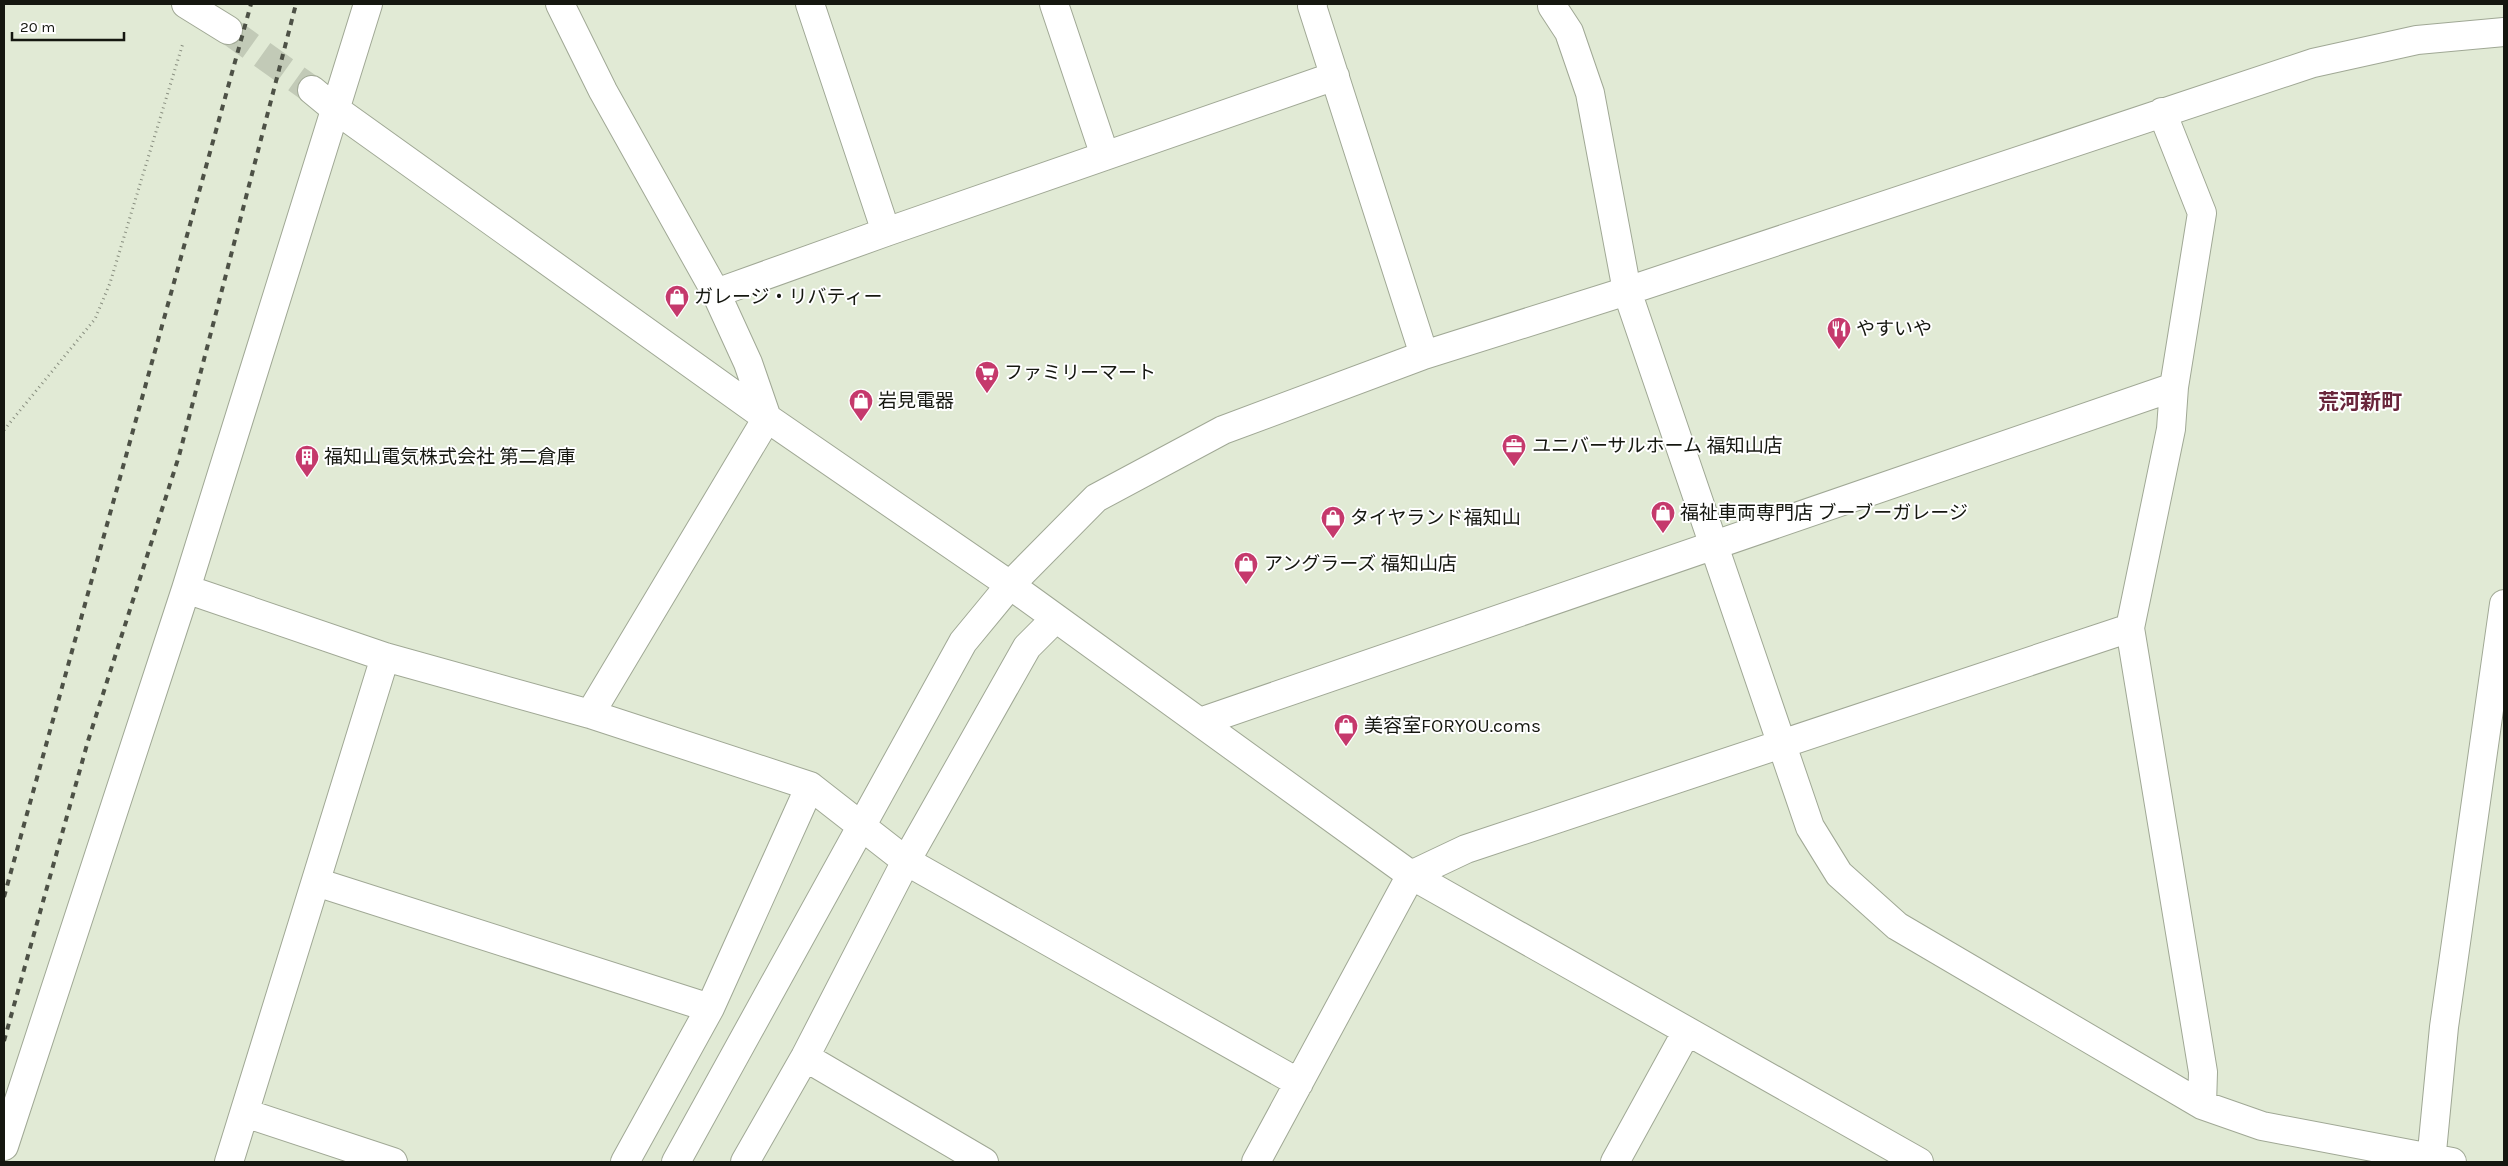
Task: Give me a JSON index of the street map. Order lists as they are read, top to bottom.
{
  "districts": ["荒河新町"],
  "places": {
    "shop": [
      "ガレージ・リバティー",
      "岩見電器",
      "福祉車両専門店 ブーブーガレージ",
      "タイヤランド福知山",
      "アングラーズ 福知山店",
      "美容室FORYOU.coms"
    ],
    "restaurant": ["やすいや"],
    "supermarket": ["ファミリーマート"],
    "office": ["ユニバーサルホーム 福知山店"],
    "building": ["福知山電気株式会社 第二倉庫"]
  },
  "scale_bar": "20 m"
}
